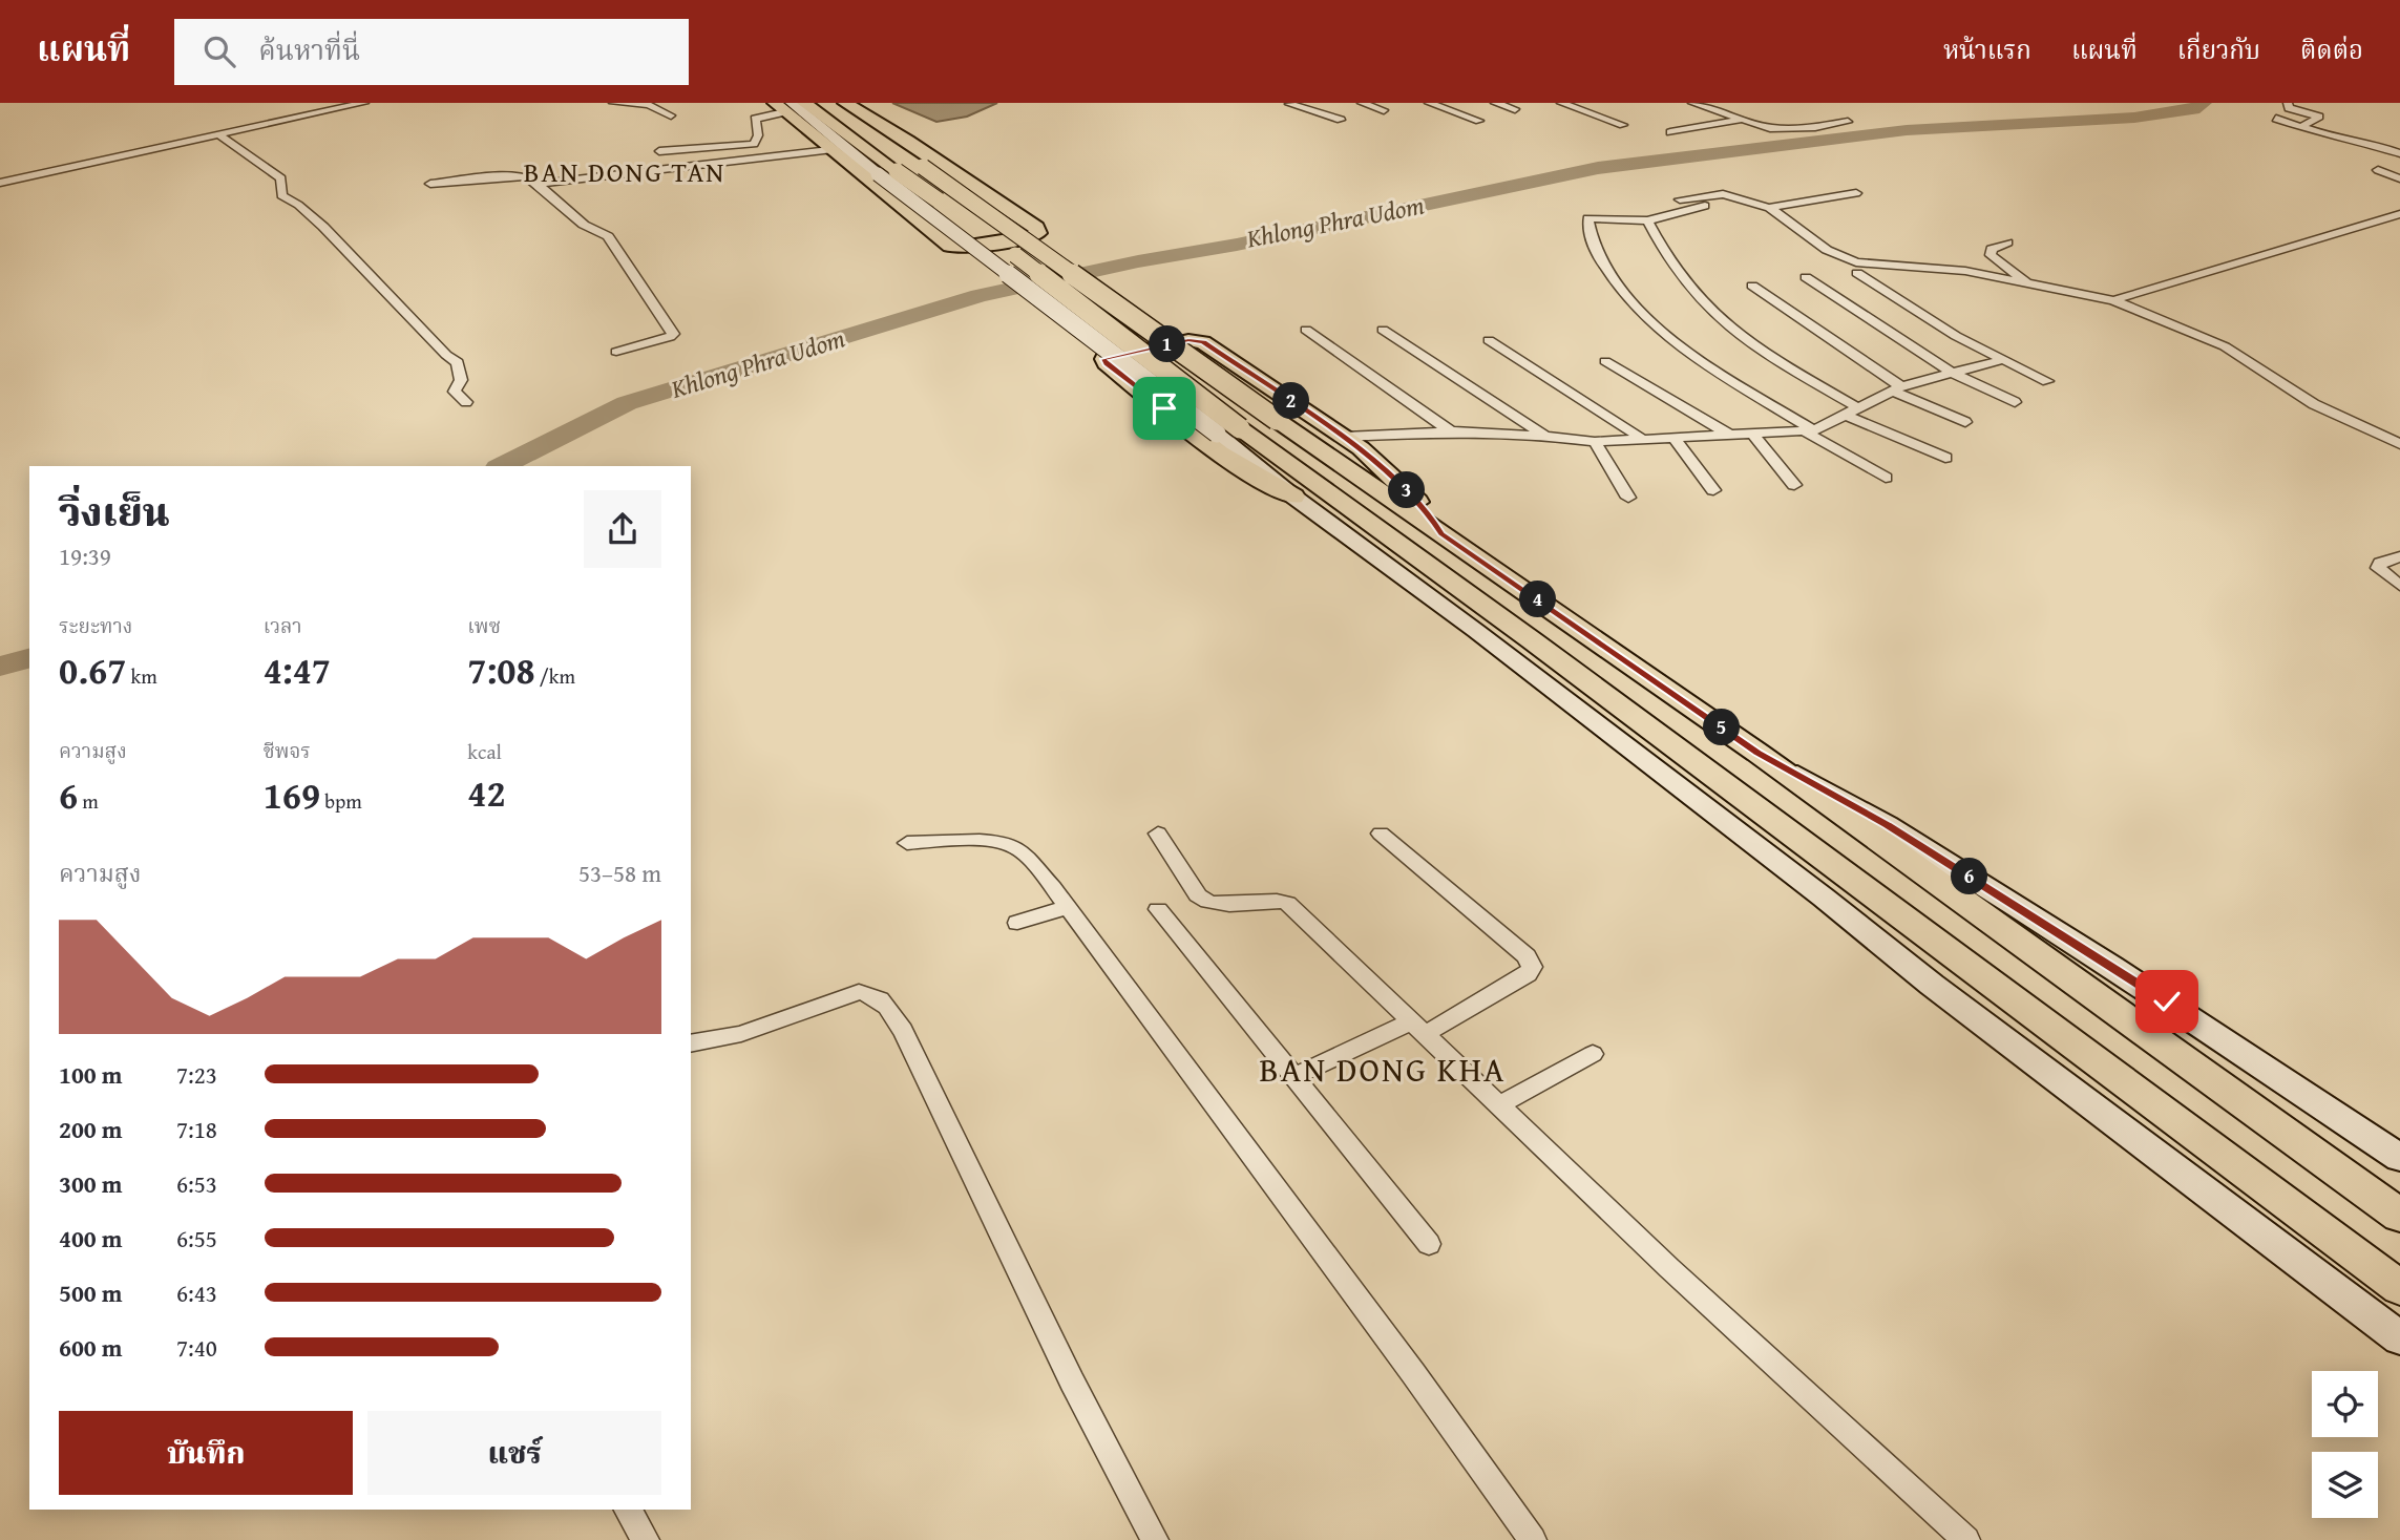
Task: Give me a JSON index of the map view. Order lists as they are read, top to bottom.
{
  "districts": ["BAN DONG TAN", "BAN DONG KHA"],
  "water": ["Khlong Phra Udom"],
  "page": {
    "header": "แผนที่",
    "search": "ค้นหาที่นี่",
    "nav": [
      "หน้าแรก",
      "แผนที่",
      "เกี่ยวกับ",
      "ติดต่อ"
    ],
    "pins": [
      "1",
      "2",
      "3",
      "4",
      "5",
      "6"
    ],
    "heading": ["วิ่งเย็น", "19:39"],
    "stats": [
      ["ระยะทาง", "0.67 km"],
      ["เวลา", "4:47"],
      ["เพซ", "7:08 /km"],
      ["ความสูง", "6 m"],
      ["ชีพจร", "169 bpm"],
      ["kcal", "42"]
    ],
    "chart": ["ความสูง", "53–58 m"],
    "list": [
      {
        "name": "100 m",
        "note": "7:23"
      },
      {
        "name": "200 m",
        "note": "7:18"
      },
      {
        "name": "300 m",
        "note": "6:53"
      },
      {
        "name": "400 m",
        "note": "6:55"
      },
      {
        "name": "500 m",
        "note": "6:43"
      },
      {
        "name": "600 m",
        "note": "7:40"
      }
    ],
    "buttons": ["บันทึก", "แชร์"]
  }
}
